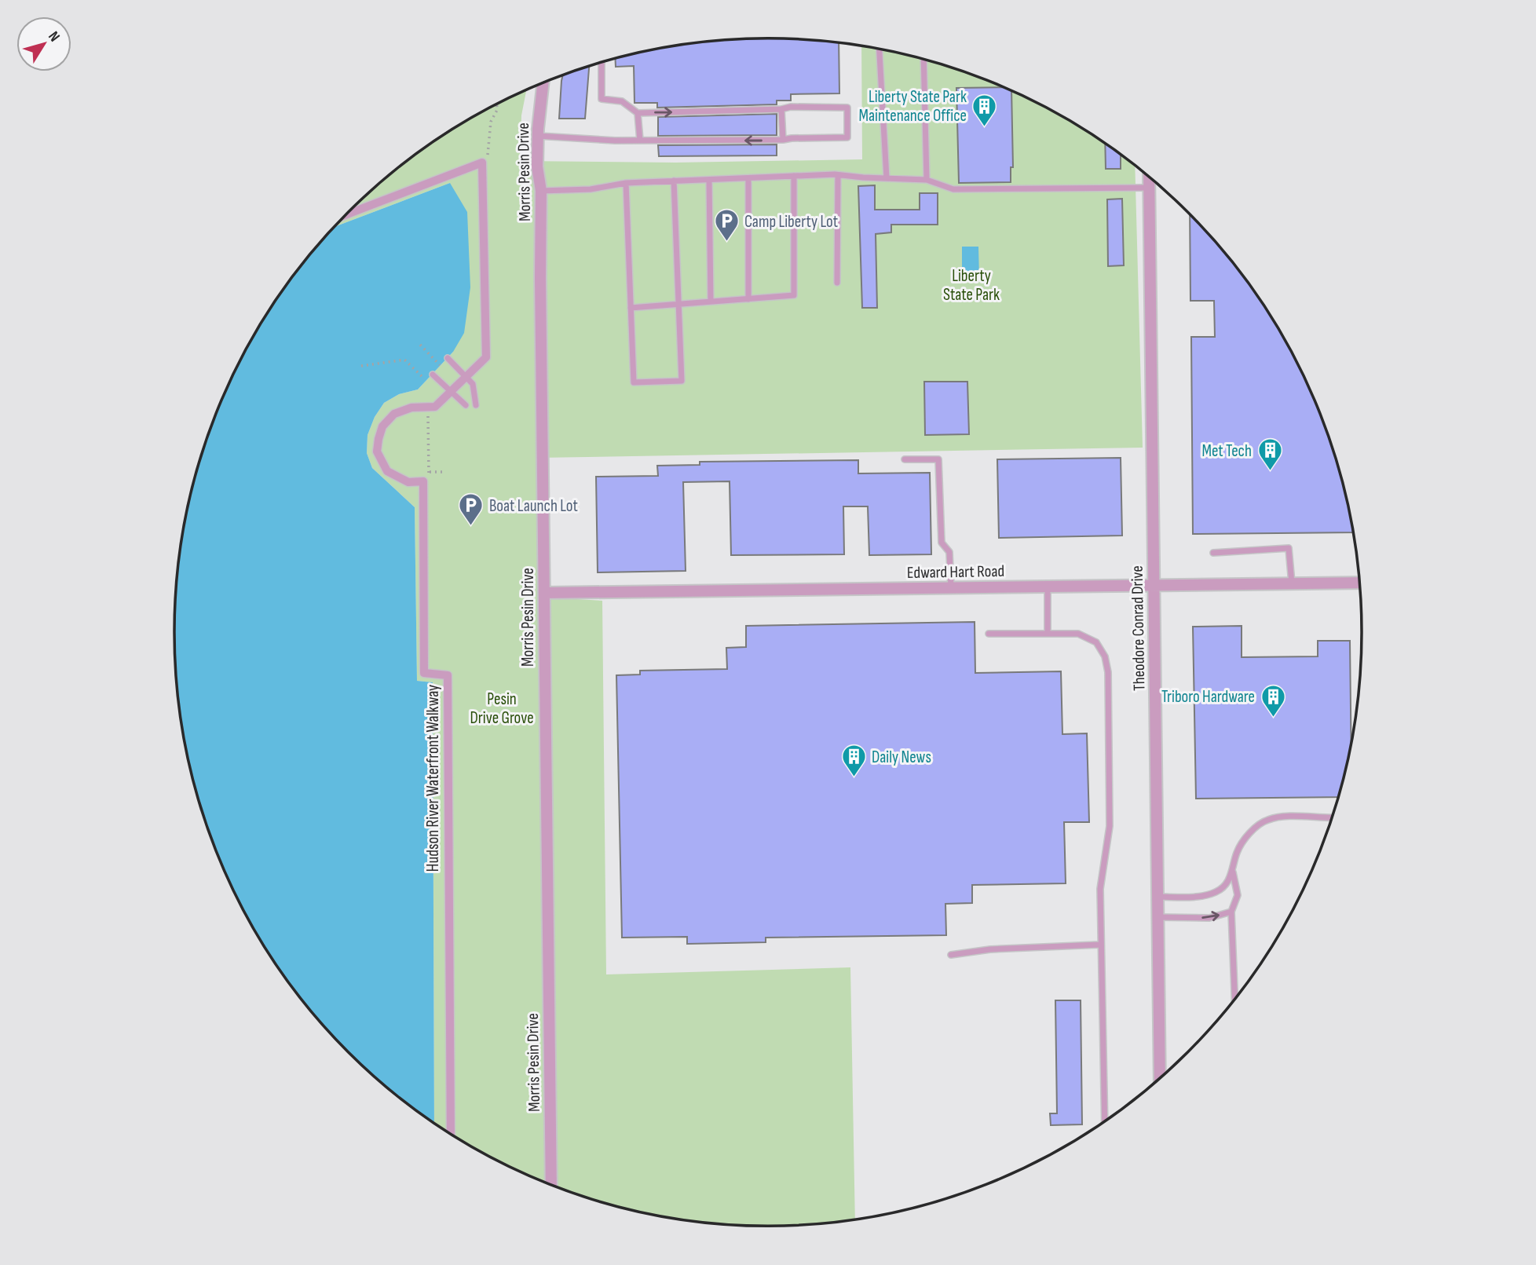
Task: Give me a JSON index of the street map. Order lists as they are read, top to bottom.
{
  "streets": {
    "street": [
      "Morris Pesin Drive",
      "Edward Hart Road",
      "Theodore Conrad Drive",
      "Hudson River Waterfront Walkway"
    ]
  },
  "crossings": [
    ["Morris Pesin Drive", "Edward Hart Road"],
    ["Edward Hart Road", "Theodore Conrad Drive"]
  ],
  "parks": ["Liberty State Park", "Pesin Drive Grove"],
  "places": {
    "building": [
      "Liberty State Park Maintenance Office",
      "Met Tech",
      "Triboro Hardware",
      "Daily News"
    ],
    "parking": ["Camp Liberty Lot", "Boat Launch Lot"]
  },
  "north": "top right"
}
